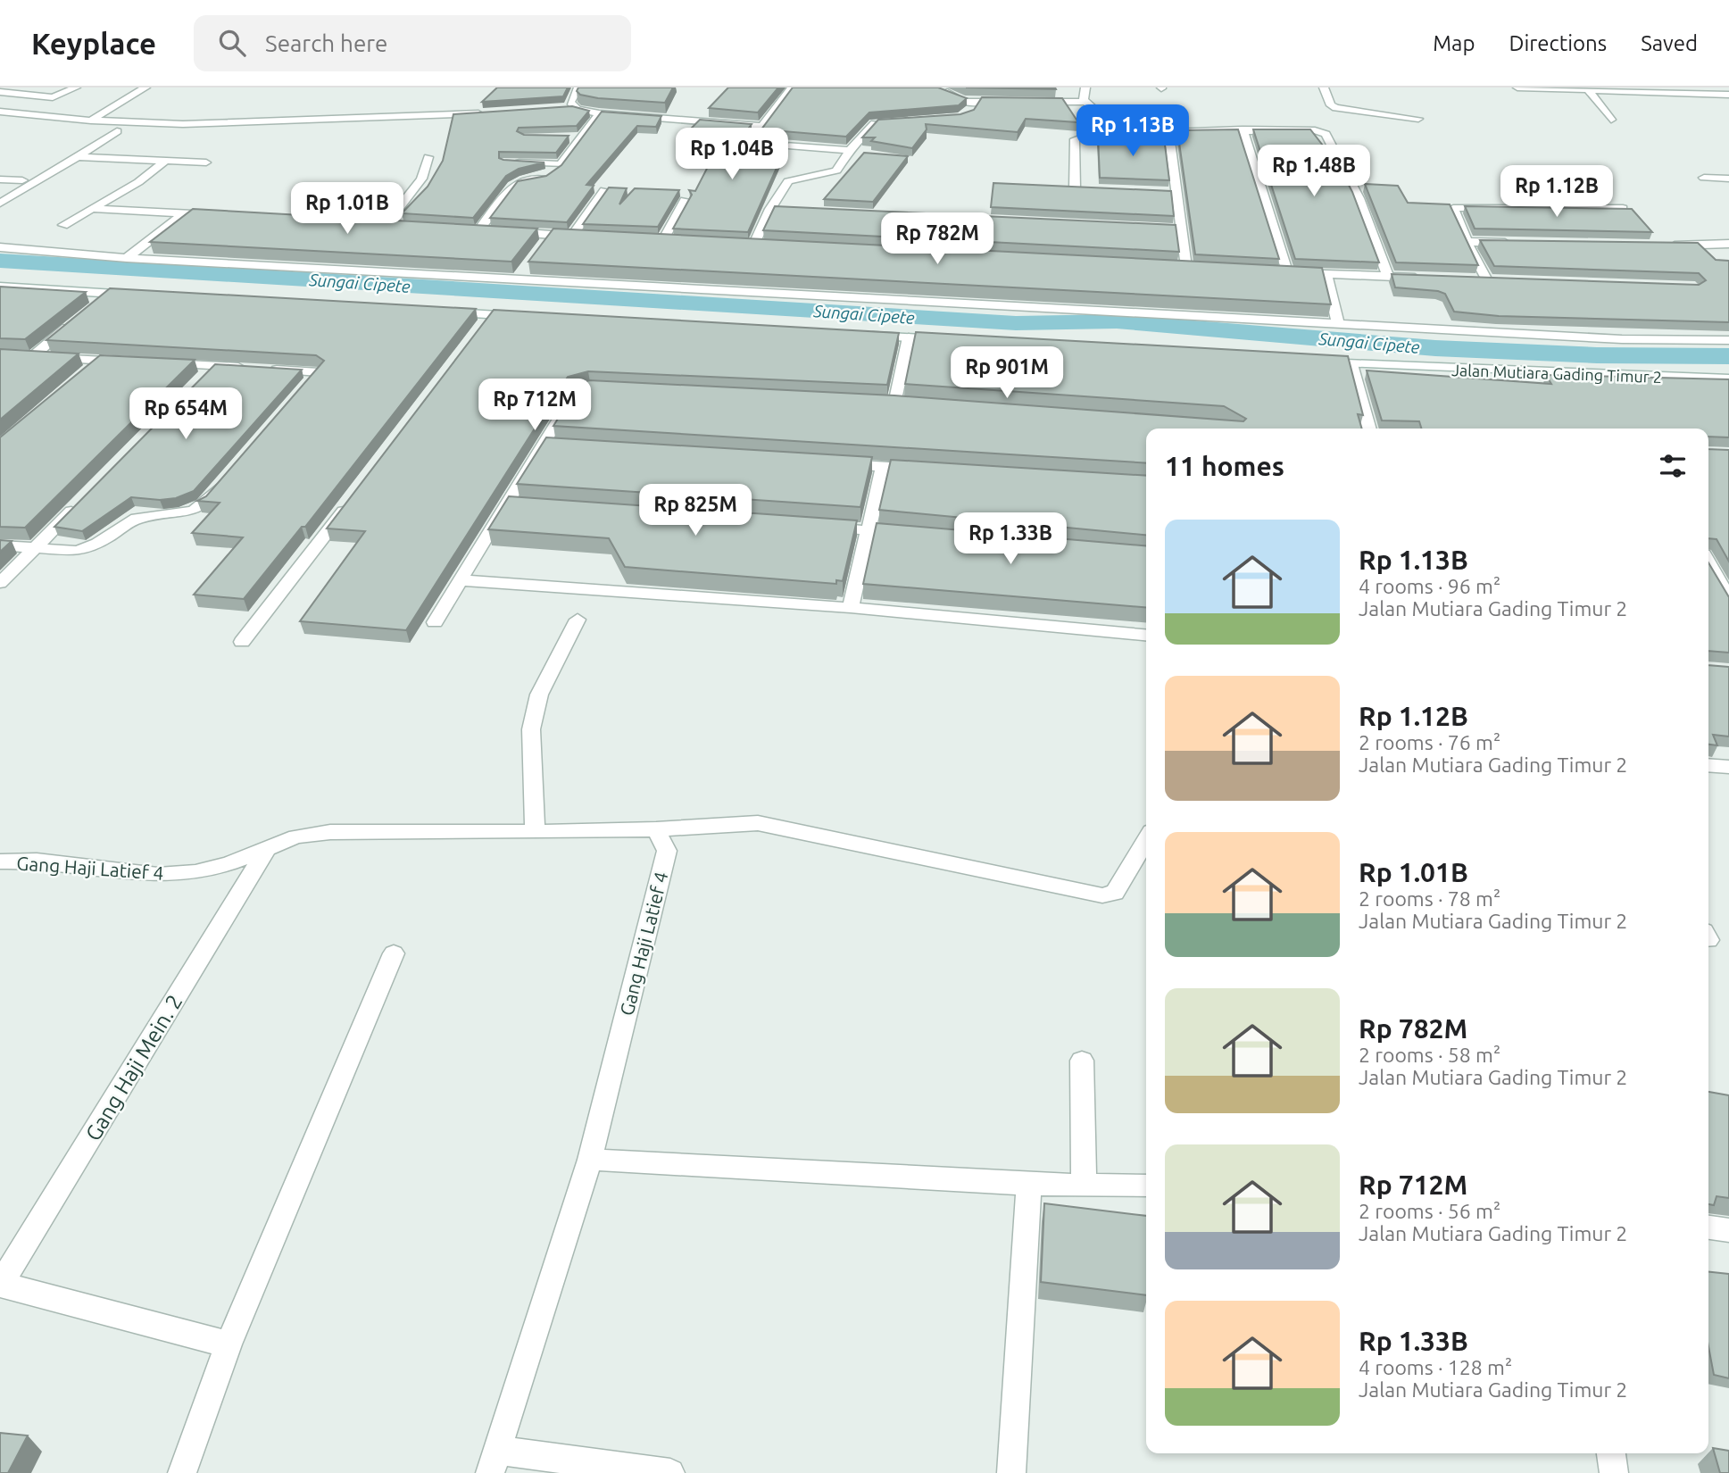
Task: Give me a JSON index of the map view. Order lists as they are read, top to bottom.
{
  "streets": {
    "street": ["Jalan Mutiara Gading Timur 2", "Gang Haji Latief 4", "Gang Haji Mein. 2"]
  },
  "crossings": [
    ["Gang Haji Latief 4", "Gang Haji Mein. 2"]
  ],
  "water": ["Sungai Cipete"],
  "page": {
    "header": "Keyplace",
    "search": "Search here",
    "nav": ["Map", "Directions", "Saved"],
    "price": [
      "Rp 1.13B",
      "Rp 1.04B",
      "Rp 1.48B",
      "Rp 1.12B",
      "Rp 1.01B",
      "Rp 782M",
      "Rp 901M",
      "Rp 712M",
      "Rp 654M",
      "Rp 825M",
      "Rp 1.33B"
    ],
    "heading": "11 homes",
    "list": [
      {
        "name": "Rp 1.13B",
        "note": "4 rooms · 96 m² · Jalan Mutiara Gading Timur 2"
      },
      {
        "name": "Rp 1.12B",
        "note": "2 rooms · 76 m² · Jalan Mutiara Gading Timur 2"
      },
      {
        "name": "Rp 1.01B",
        "note": "2 rooms · 78 m² · Jalan Mutiara Gading Timur 2"
      },
      {
        "name": "Rp 782M",
        "note": "2 rooms · 58 m² · Jalan Mutiara Gading Timur 2"
      },
      {
        "name": "Rp 712M",
        "note": "2 rooms · 56 m² · Jalan Mutiara Gading Timur 2"
      },
      {
        "name": "Rp 1.33B",
        "note": "4 rooms · 128 m² · Jalan Mutiara Gading Timur 2"
      }
    ]
  }
}
